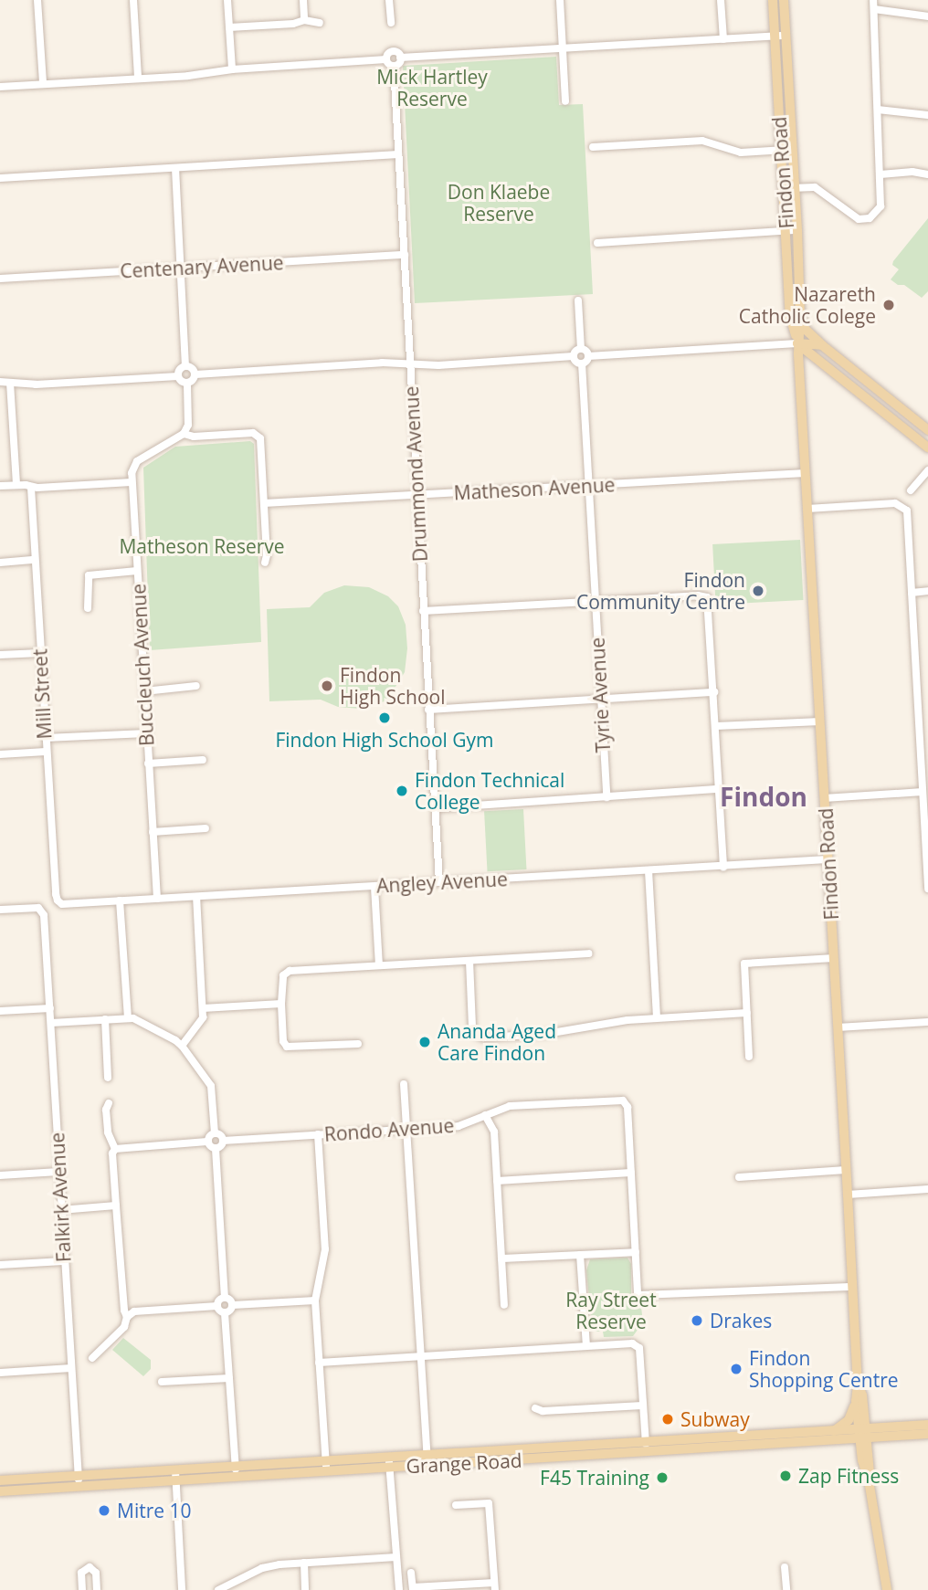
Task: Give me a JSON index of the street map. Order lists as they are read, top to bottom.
{
  "streets": {
    "main road": ["Findon Road", "Grange Road"],
    "street": [
      "Centenary Avenue",
      "Drummond Avenue",
      "Matheson Avenue",
      "Buccleuch Avenue",
      "Mill Street",
      "Tyrie Avenue",
      "Angley Avenue",
      "Rondo Avenue",
      "Falkirk Avenue"
    ]
  },
  "crossings": [
    ["Findon Road", "Matheson Avenue"],
    ["Findon Road", "Angley Avenue"],
    ["Findon Road", "Rondo Avenue"],
    ["Findon Road", "Grange Road"],
    ["Centenary Avenue", "Drummond Avenue"],
    ["Drummond Avenue", "Matheson Avenue"],
    ["Drummond Avenue", "Angley Avenue"],
    ["Matheson Avenue", "Tyrie Avenue"],
    ["Buccleuch Avenue", "Angley Avenue"],
    ["Mill Street", "Angley Avenue"],
    ["Falkirk Avenue", "Grange Road"]
  ],
  "districts": ["Findon"],
  "parks": [
    "Mick Hartley Reserve",
    "Don Klaebe Reserve",
    "Matheson Reserve",
    "Ray Street Reserve"
  ],
  "places": [
    "Nazareth Catholic Colege",
    "Findon Community Centre",
    "Findon High School",
    "Findon High School Gym",
    "Findon Technical College",
    "Ananda Aged Care Findon",
    "Drakes",
    "Findon Shopping Centre",
    "Subway",
    "Zap Fitness",
    "F45 Training",
    "Mitre 10"
  ]
}
